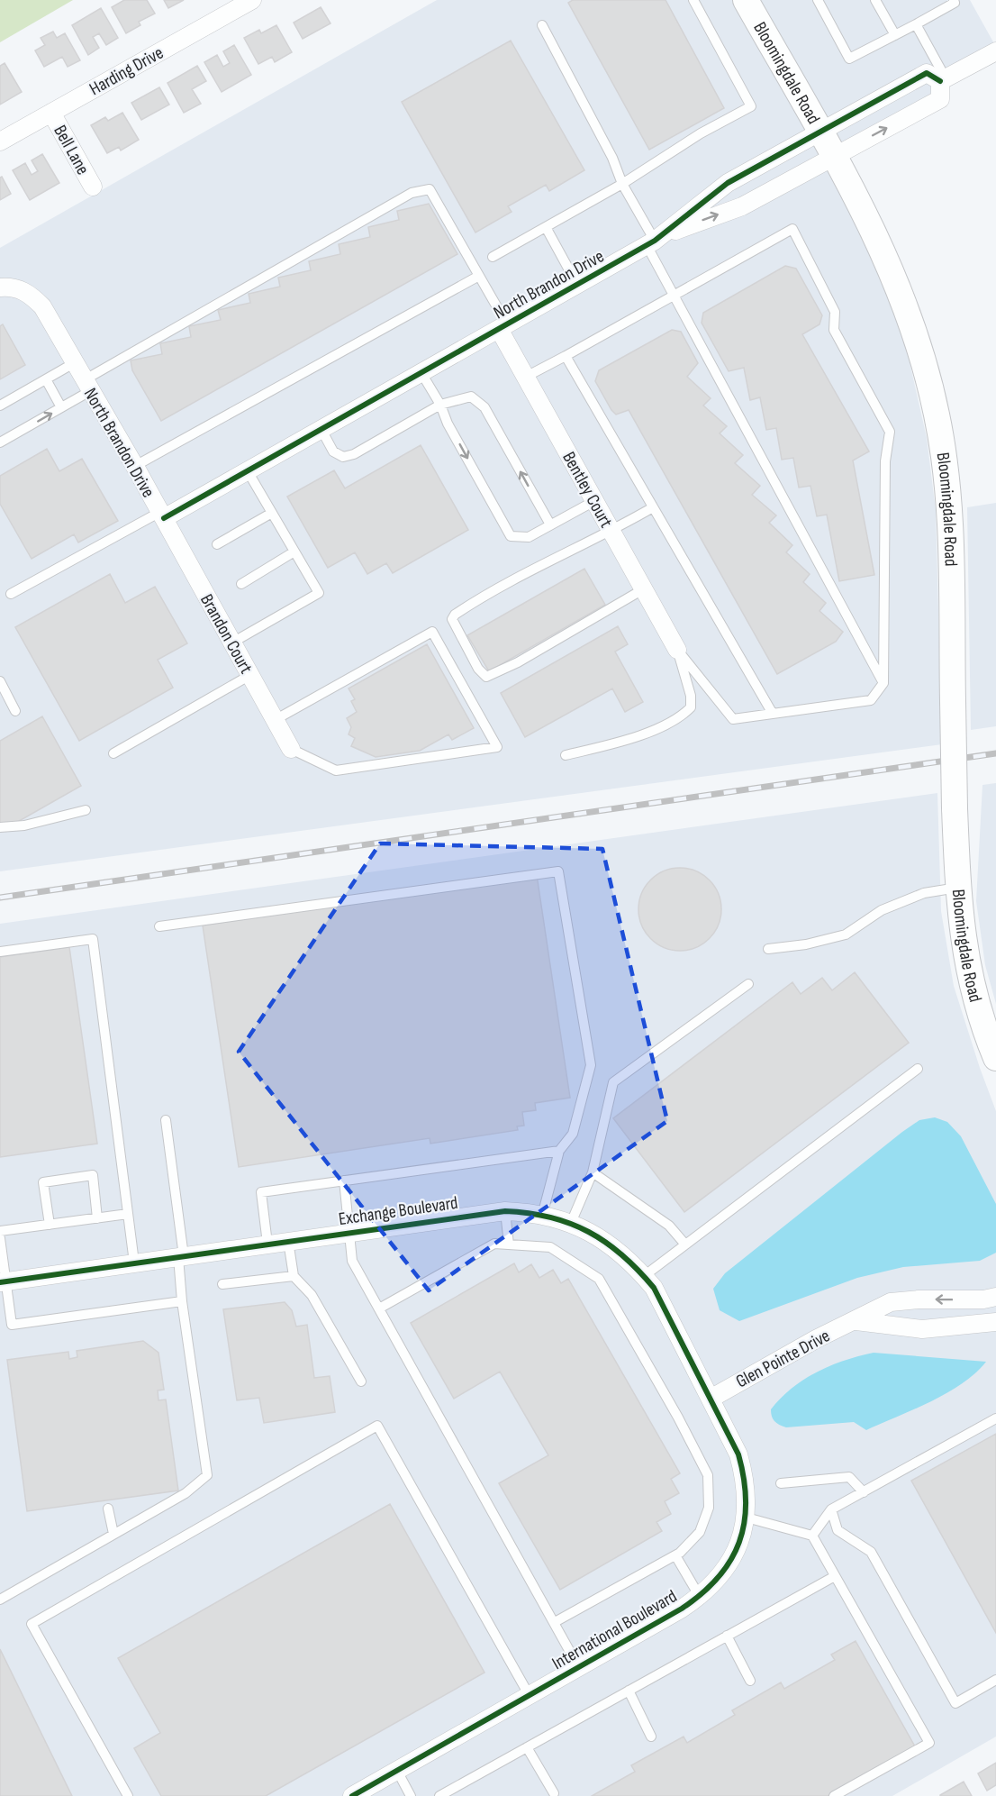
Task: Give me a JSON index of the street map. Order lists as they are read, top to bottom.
{
  "streets": {
    "main road": ["Bloomingdale Road"],
    "street": [
      "Harding Drive",
      "Bell Lane",
      "North Brandon Drive",
      "Bentley Court",
      "Brandon Court",
      "Exchange Boulevard",
      "Glen Pointe Drive",
      "International Boulevard"
    ]
  },
  "crossings": [
    ["Harding Drive", "Bell Lane"],
    ["Bloomingdale Road", "North Brandon Drive"],
    ["North Brandon Drive", "Bentley Court"],
    ["North Brandon Drive", "Brandon Court"],
    ["Exchange Boulevard", "Glen Pointe Drive"],
    ["Exchange Boulevard", "International Boulevard"],
    ["Glen Pointe Drive", "International Boulevard"]
  ]
}
